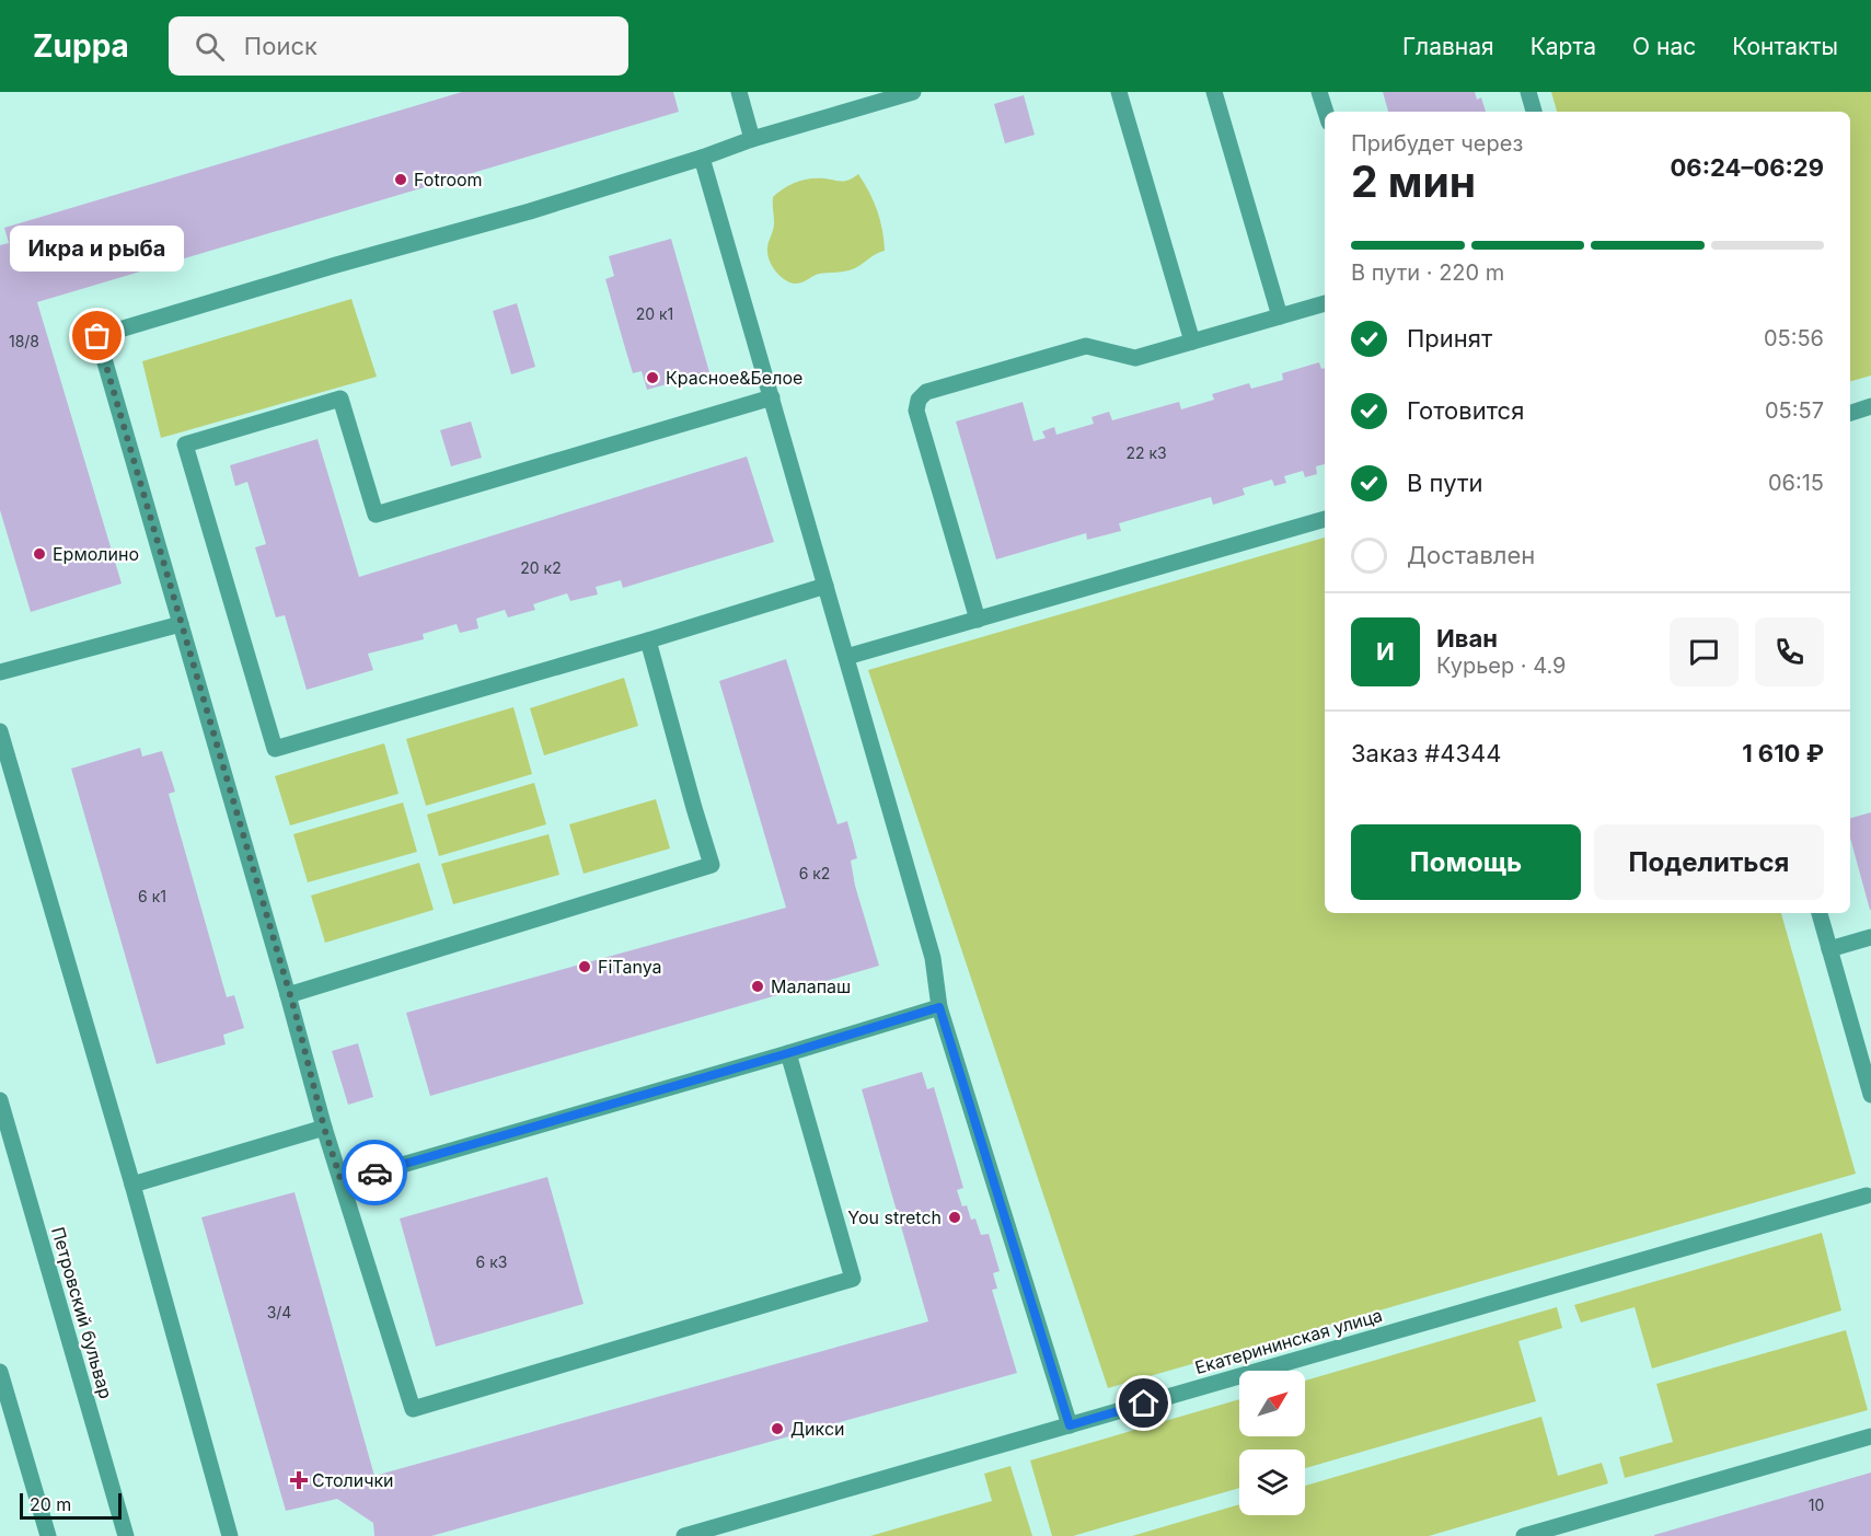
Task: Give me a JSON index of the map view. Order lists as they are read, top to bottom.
{
  "streets": {
    "street": ["Петровский бульвар", "Екатерининская улица"]
  },
  "places": {
    "other": [
      "Fotroom",
      "Икра и рыба",
      "Красное&Белое",
      "Ермолино",
      "FiTanya",
      "Малапаш",
      "You stretch",
      "Дикси"
    ],
    "health": ["Столички"]
  },
  "house_numbers": [
    "20 к1",
    "18/8",
    "22 к3",
    "20 к2",
    "6 к2",
    "6 к1",
    "6 к3",
    "3/4",
    "10"
  ],
  "scale_bar": "20 m",
  "north": "top right",
  "page": {
    "header": "Zuppa",
    "search": "Поиск",
    "nav": [
      "Главная",
      "Карта",
      "О нас",
      "Контакты"
    ],
    "heading": ["2 мин", "Прибудет через", "06:24–06:29"],
    "panel": [
      "Иван",
      "Курьер · 4.9",
      "Заказ #4344",
      "1 610 ₽"
    ],
    "bar": "В пути · 220 m",
    "bubble": "Икра и рыба",
    "list": [
      ["Принят", "05:56"],
      ["Готовится", "05:57"],
      ["В пути", "06:15"],
      "Доставлен"
    ],
    "round": "И",
    "buttons": ["Помощь", "Поделиться"],
    "scale": "20 m"
  }
}
